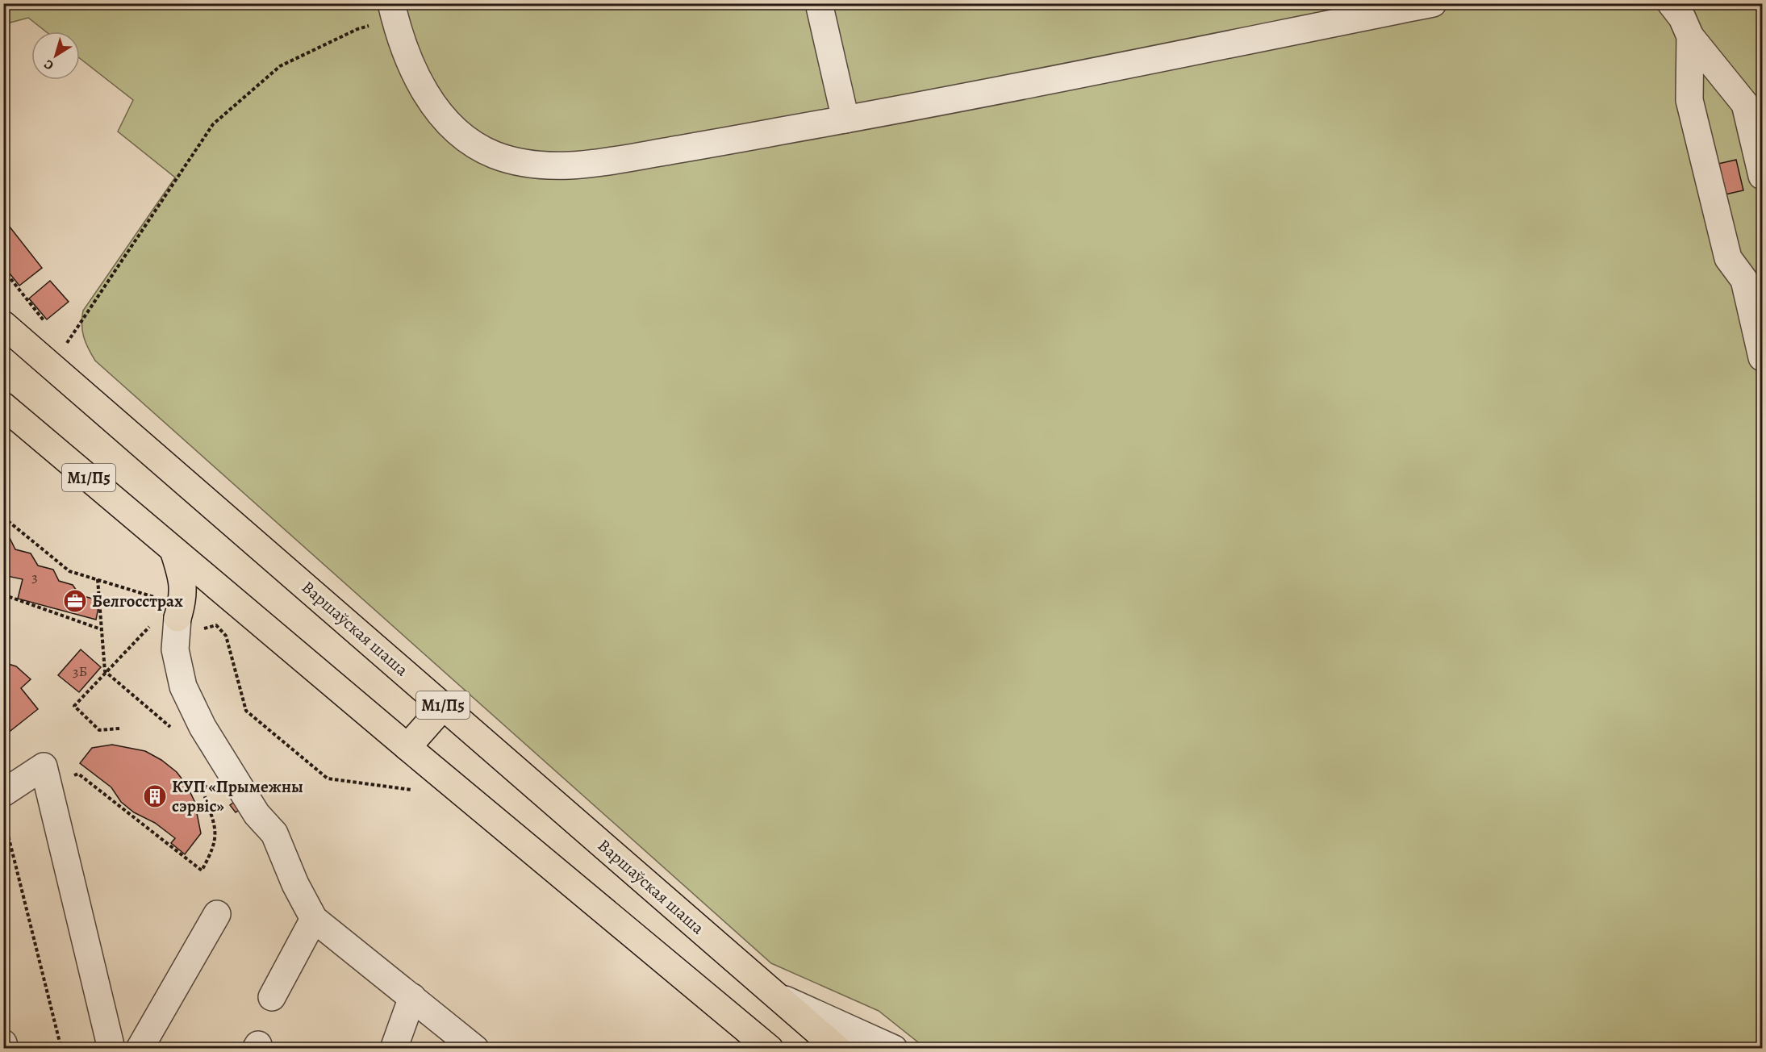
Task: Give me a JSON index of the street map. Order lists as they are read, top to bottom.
{
  "streets": {
    "highway": ["М1/П5", "Варшаўская шаша"]
  },
  "places": {
    "office": ["Белгосстрах"],
    "building": ["КУП «Прымежны сэрвіс»"]
  },
  "house_numbers": ["3", "3Б"],
  "north": "bottom left"
}
